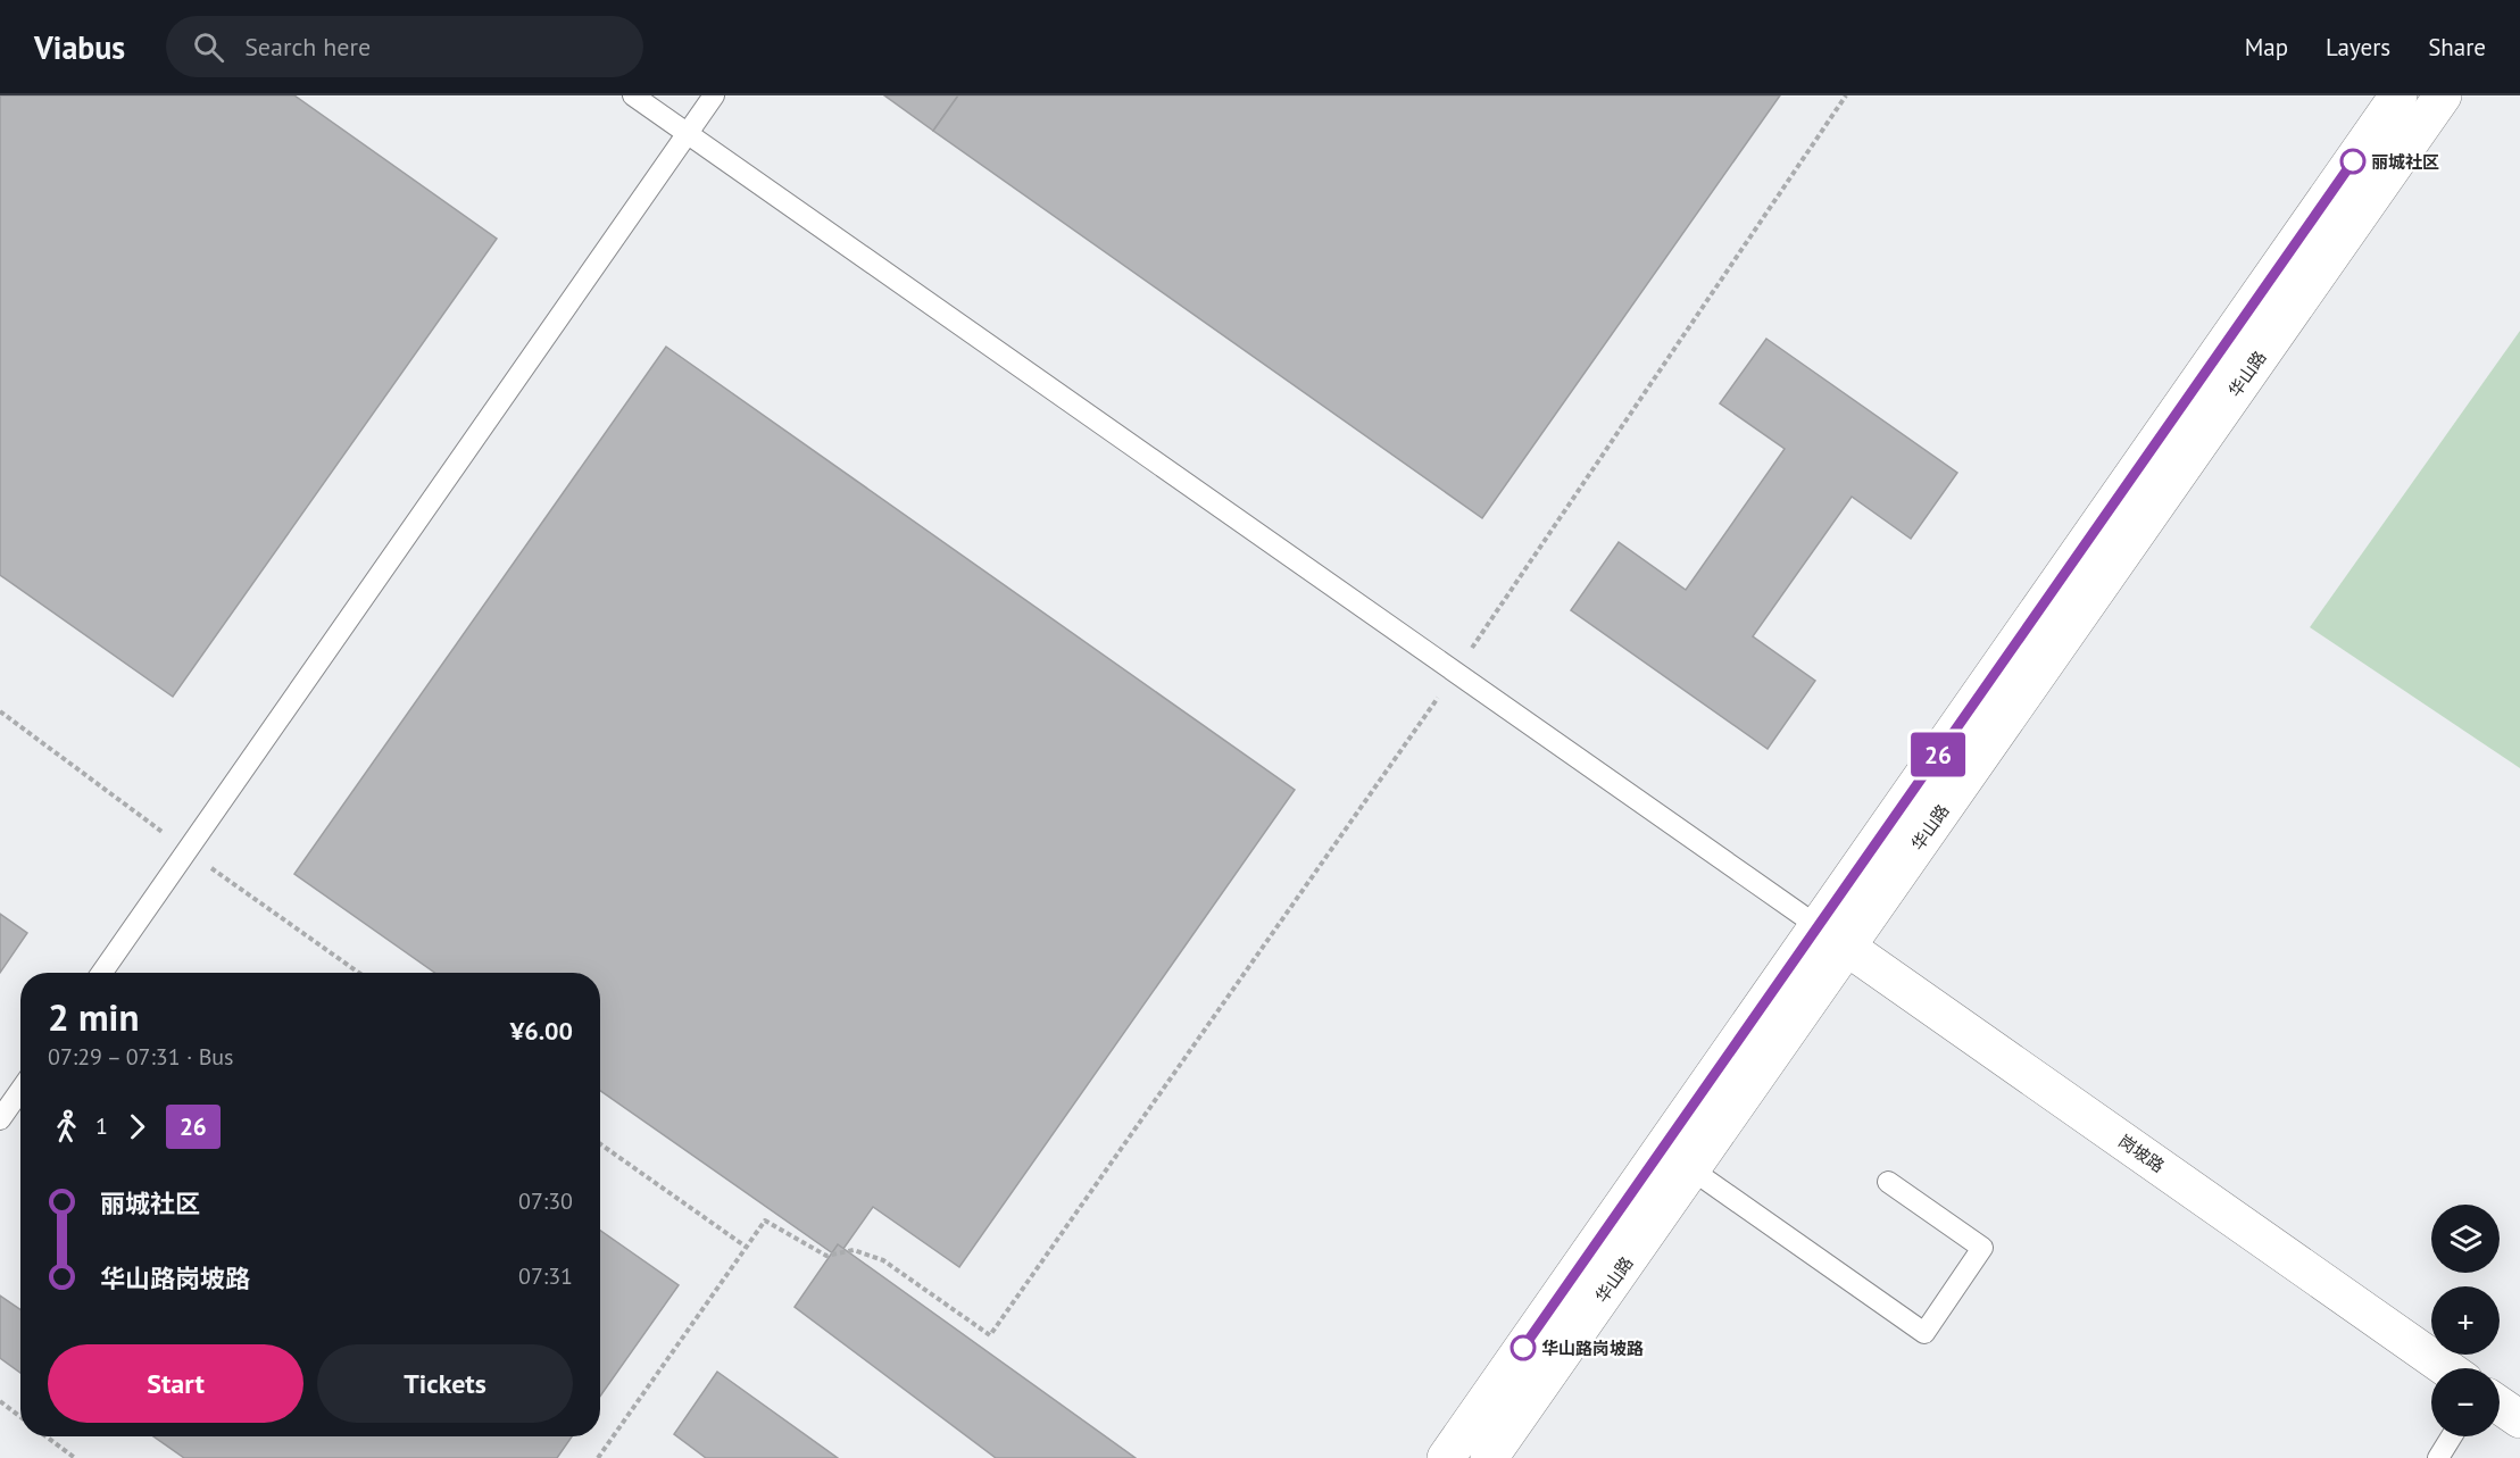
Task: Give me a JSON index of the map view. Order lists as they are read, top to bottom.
{
  "streets": {
    "street": ["华山路", "岗坡路"]
  },
  "crossings": [
    ["华山路", "岗坡路"]
  ],
  "places": ["丽城社区", "华山路岗坡路"],
  "lines": ["bus line 26"],
  "page": {
    "header": "Viabus",
    "search": "Search here",
    "nav": ["Map", "Layers", "Share"],
    "on_map": "26",
    "heading": ["2 min", "07:29 – 07:31 · Bus", "¥6.00"],
    "legs": ["1", "26"],
    "list": [
      {
        "name": "丽城社区",
        "value": "07:30"
      },
      {
        "name": "华山路岗坡路",
        "value": "07:31"
      }
    ],
    "map_buttons": ["+", "−"],
    "buttons": ["Start", "Tickets"]
  }
}
